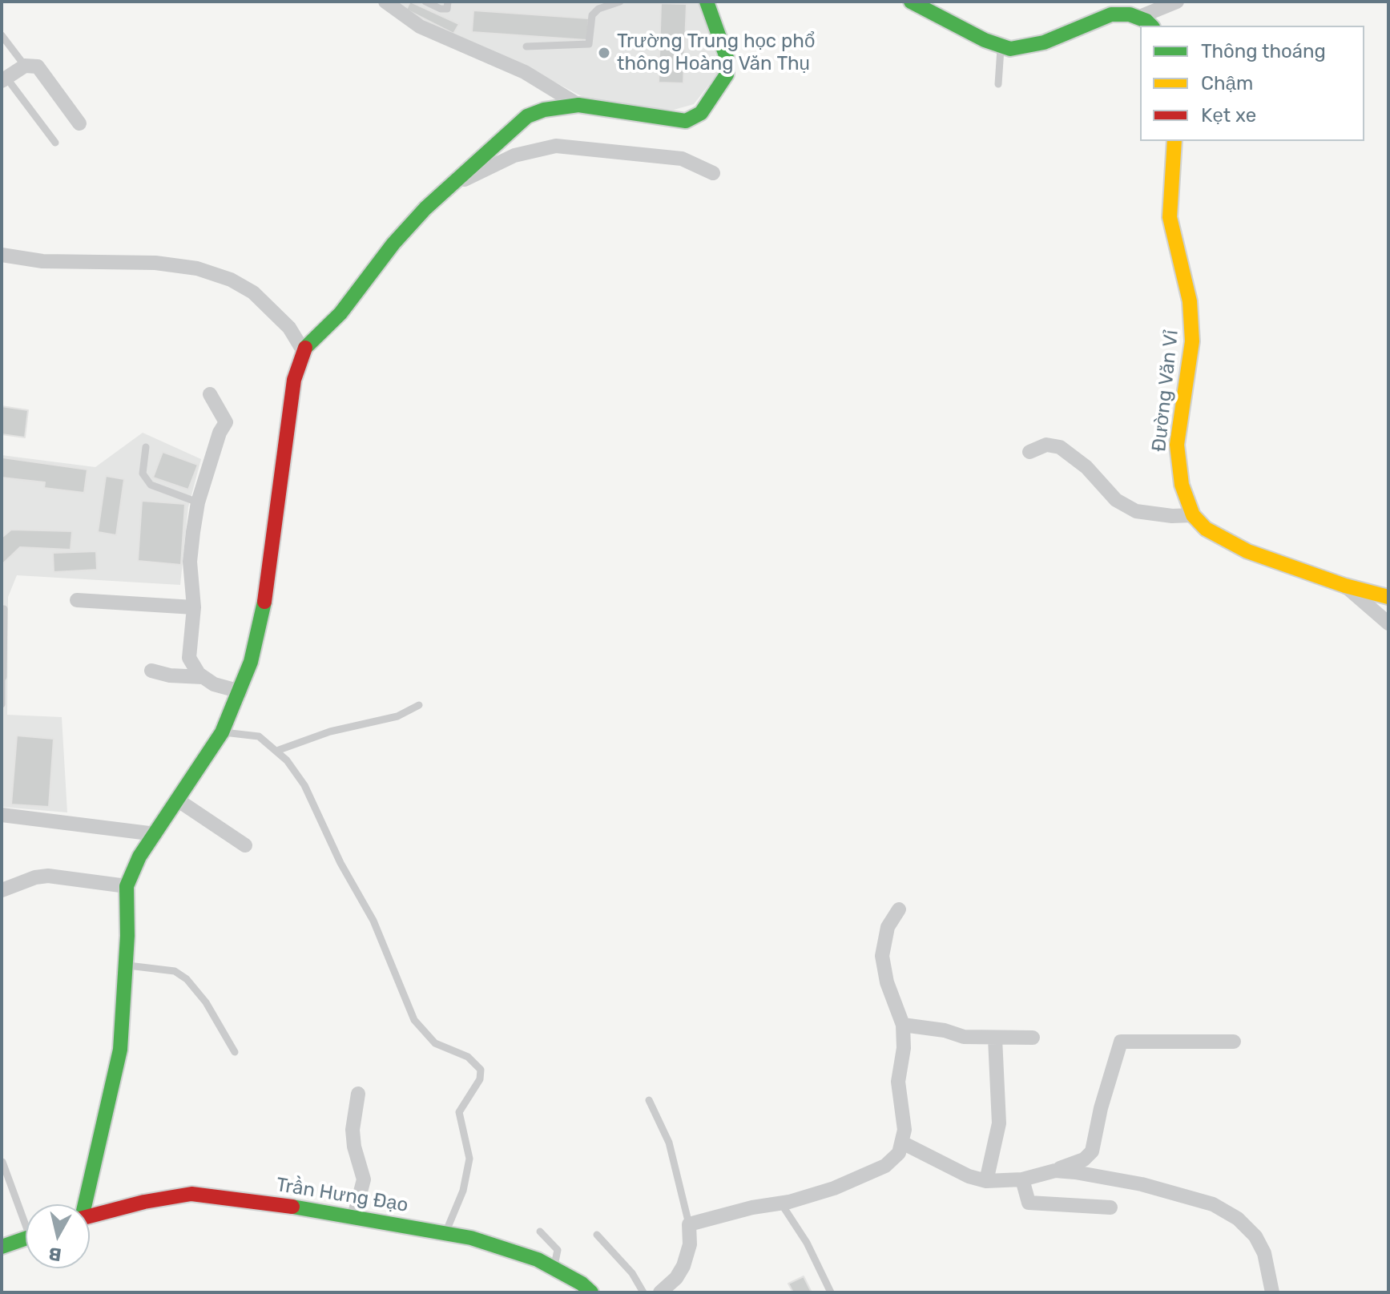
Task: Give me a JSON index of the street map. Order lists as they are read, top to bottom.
{
  "streets": {
    "street": ["Đường Văn Vỉ", "Trần Hưng Đạo"]
  },
  "places": ["Trường Trung học phổ thông Hoàng Văn Thụ"],
  "legend": ["Thông thoáng", "Chậm", "Kẹt xe"],
  "north": "bottom"
}
